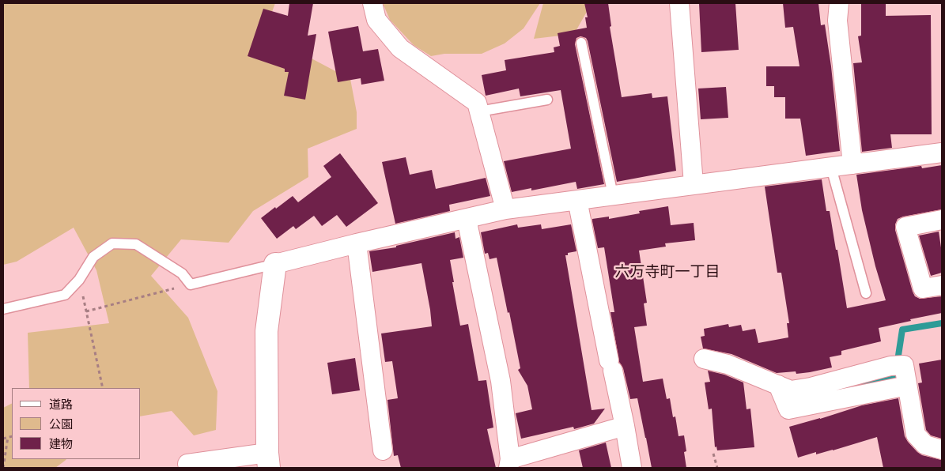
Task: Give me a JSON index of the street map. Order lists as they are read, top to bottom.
{
  "districts": ["六万寺町一丁目"],
  "legend": ["道路", "公園", "建物"]
}
